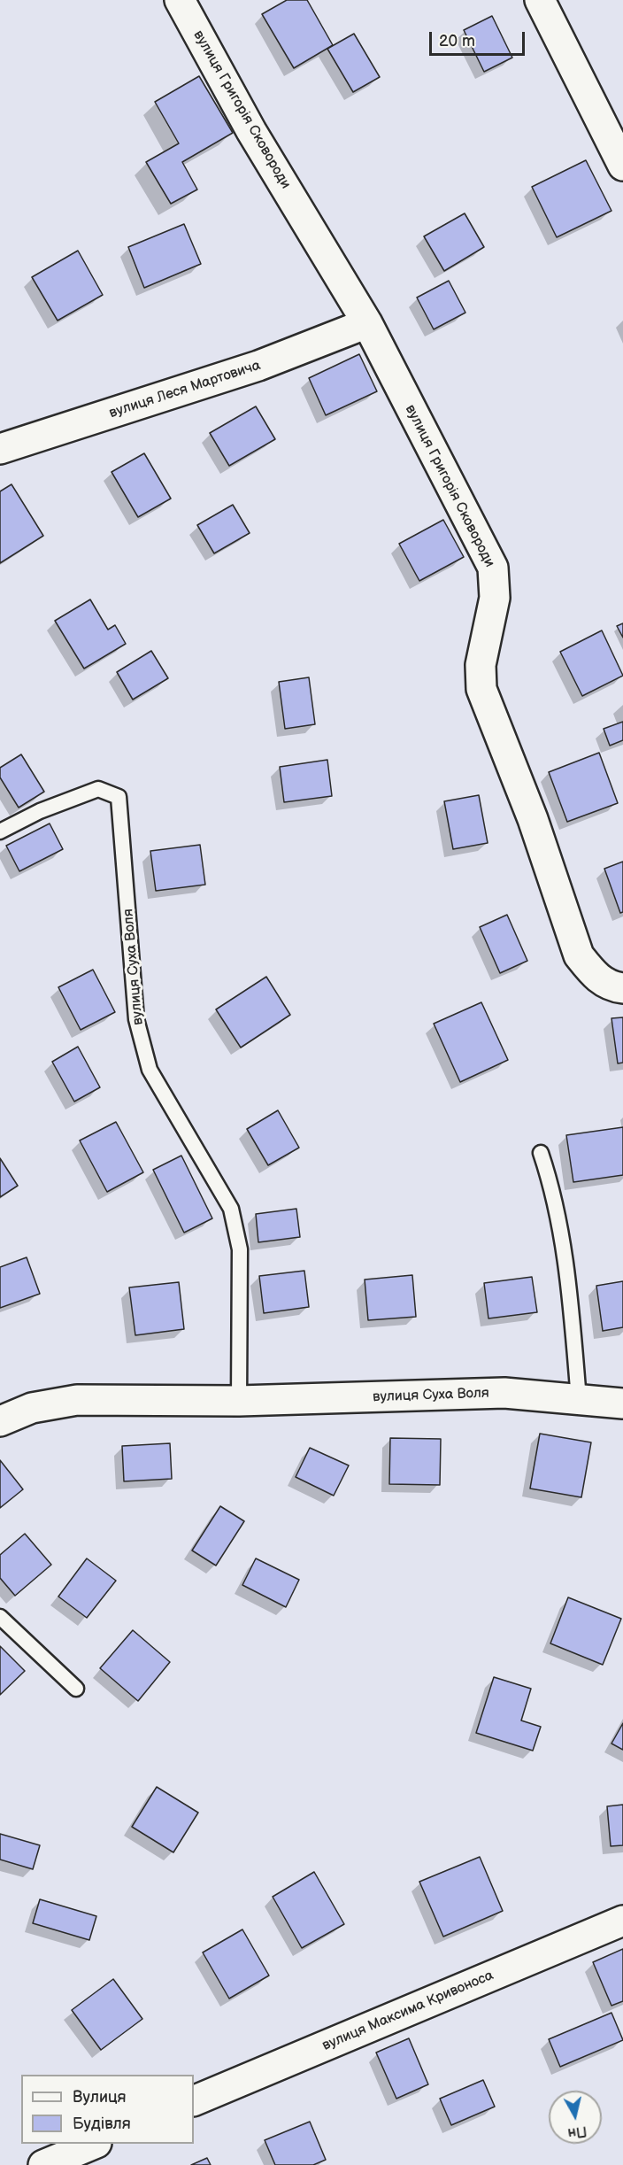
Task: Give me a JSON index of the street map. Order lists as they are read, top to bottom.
{
  "streets": {
    "street": [
      "вулиця Григорія Сковороди",
      "вулиця Леся Мартовича",
      "вулиця Суха Воля",
      "вулиця Максима Кривоноса"
    ]
  },
  "crossings": [
    ["вулиця Григорія Сковороди", "вулиця Леся Мартовича"]
  ],
  "legend": ["Вулиця", "Будівля"],
  "scale_bar": "20 m",
  "north": "bottom"
}
